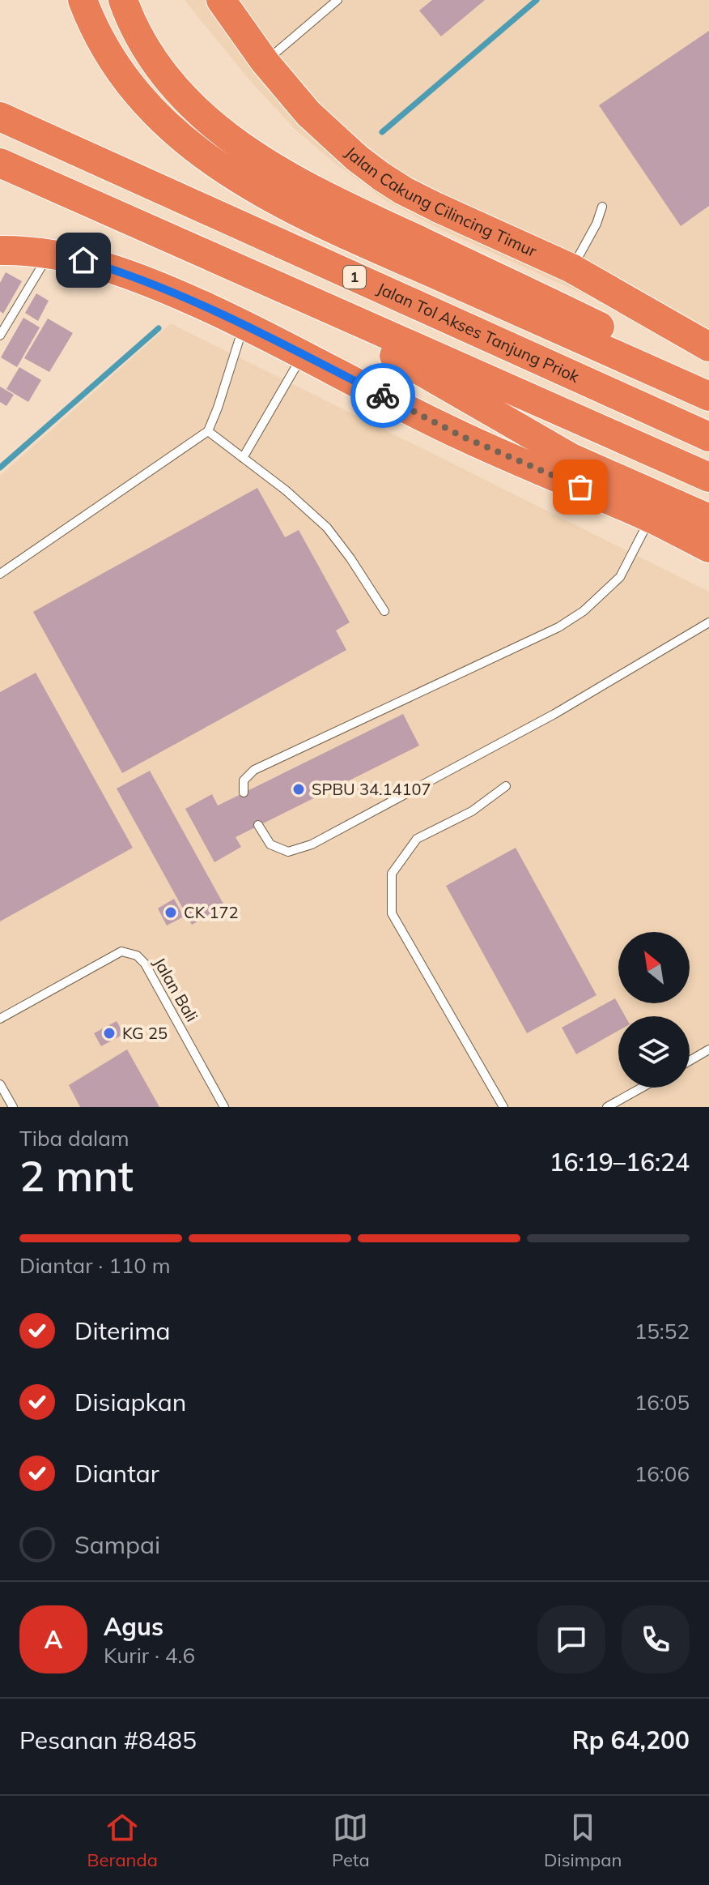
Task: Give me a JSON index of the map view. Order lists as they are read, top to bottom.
{
  "streets": {
    "highway": ["Jalan Cakung Cilincing Timur", "1", "Jalan Tol Akses Tanjung Priok"],
    "lane": ["Jalan Bali"]
  },
  "places": ["SPBU 34.14107", "CK 172", "KG 25"],
  "north": "top left",
  "page": {
    "heading": ["2 mnt", "Tiba dalam", "16:19–16:24"],
    "panel": [
      "Agus",
      "Kurir · 4.6",
      "Pesanan #8485",
      "Rp 64,200"
    ],
    "bar": "Diantar · 110 m",
    "list": [
      ["Diterima", "15:52"],
      ["Disiapkan", "16:05"],
      ["Diantar", "16:06"],
      "Sampai"
    ],
    "round": "A",
    "tabs": ["Beranda", "Peta", "Disimpan"]
  }
}
